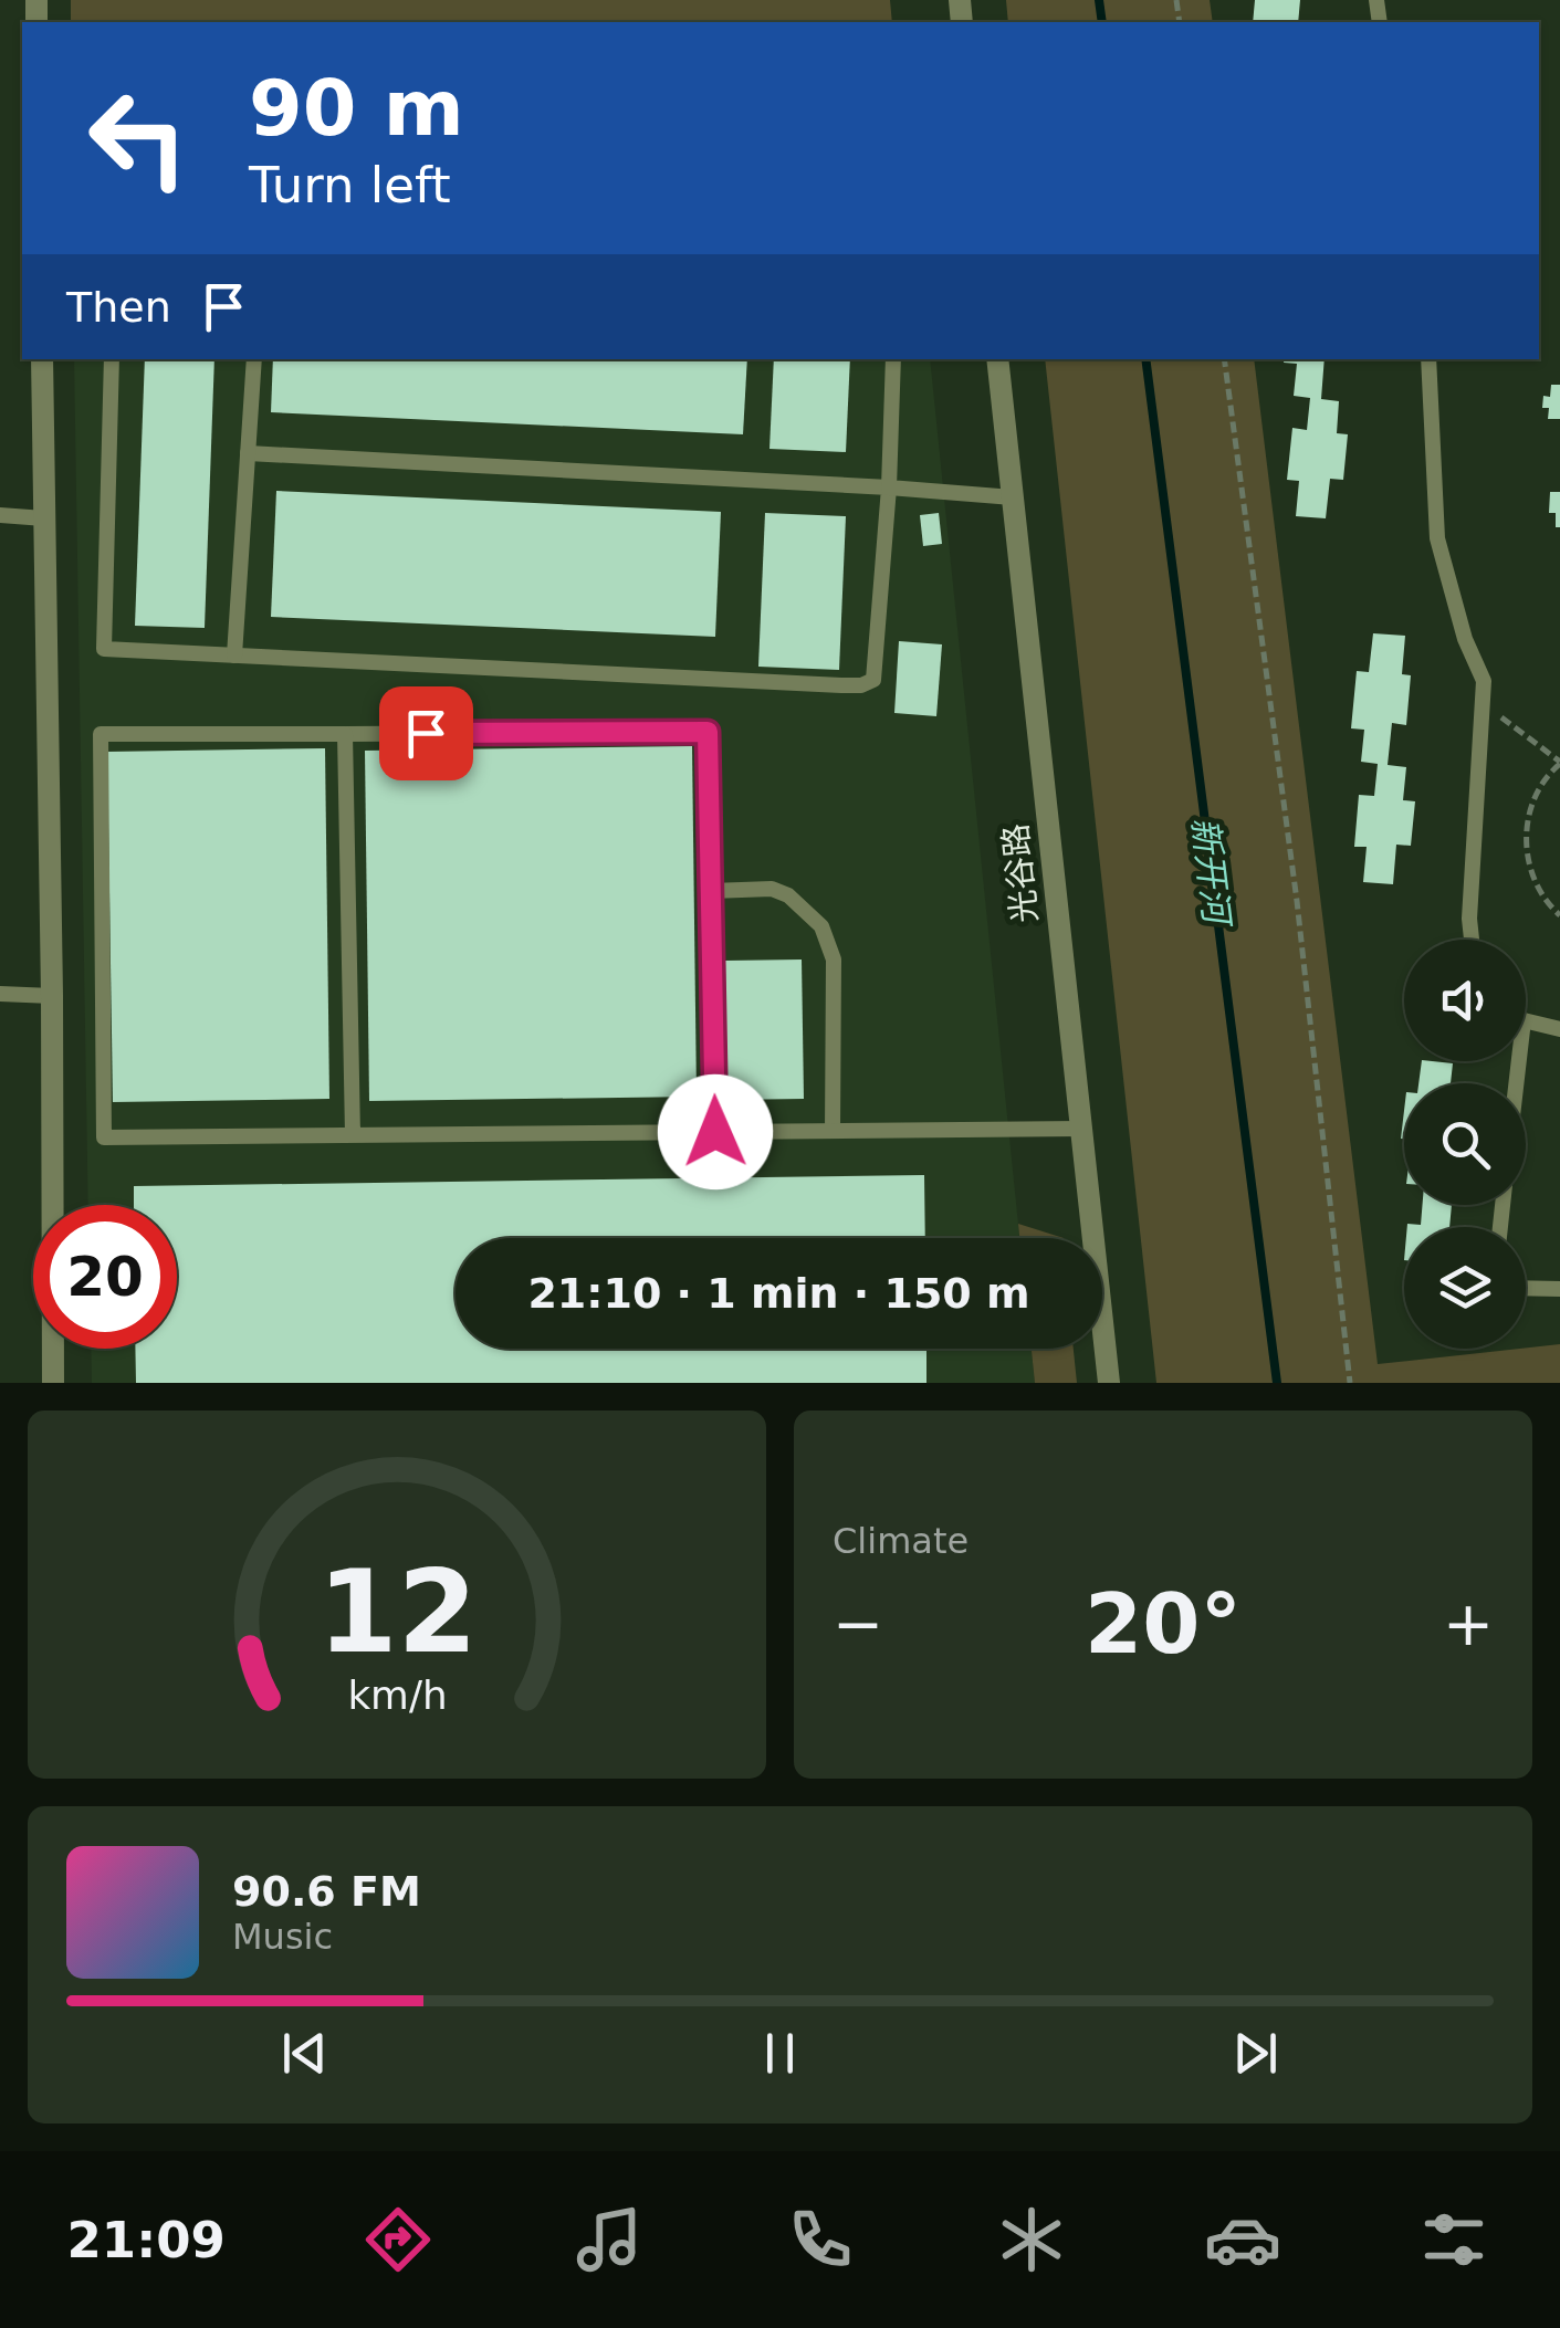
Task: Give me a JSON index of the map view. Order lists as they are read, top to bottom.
{
  "streets": {
    "street": ["光谷路"]
  },
  "water": ["新开河"],
  "page": {
    "turn": ["90 m", "Turn left"],
    "then": "Then",
    "limit": "20",
    "trip": "21:10 · 1 min · 150 m",
    "tile": "Climate",
    "heat": ["−", "20°", "+"],
    "song": ["90.6 FM", "Music"],
    "tabs": "21:09",
    "gauge": ["12", "km/h"]
  }
}
